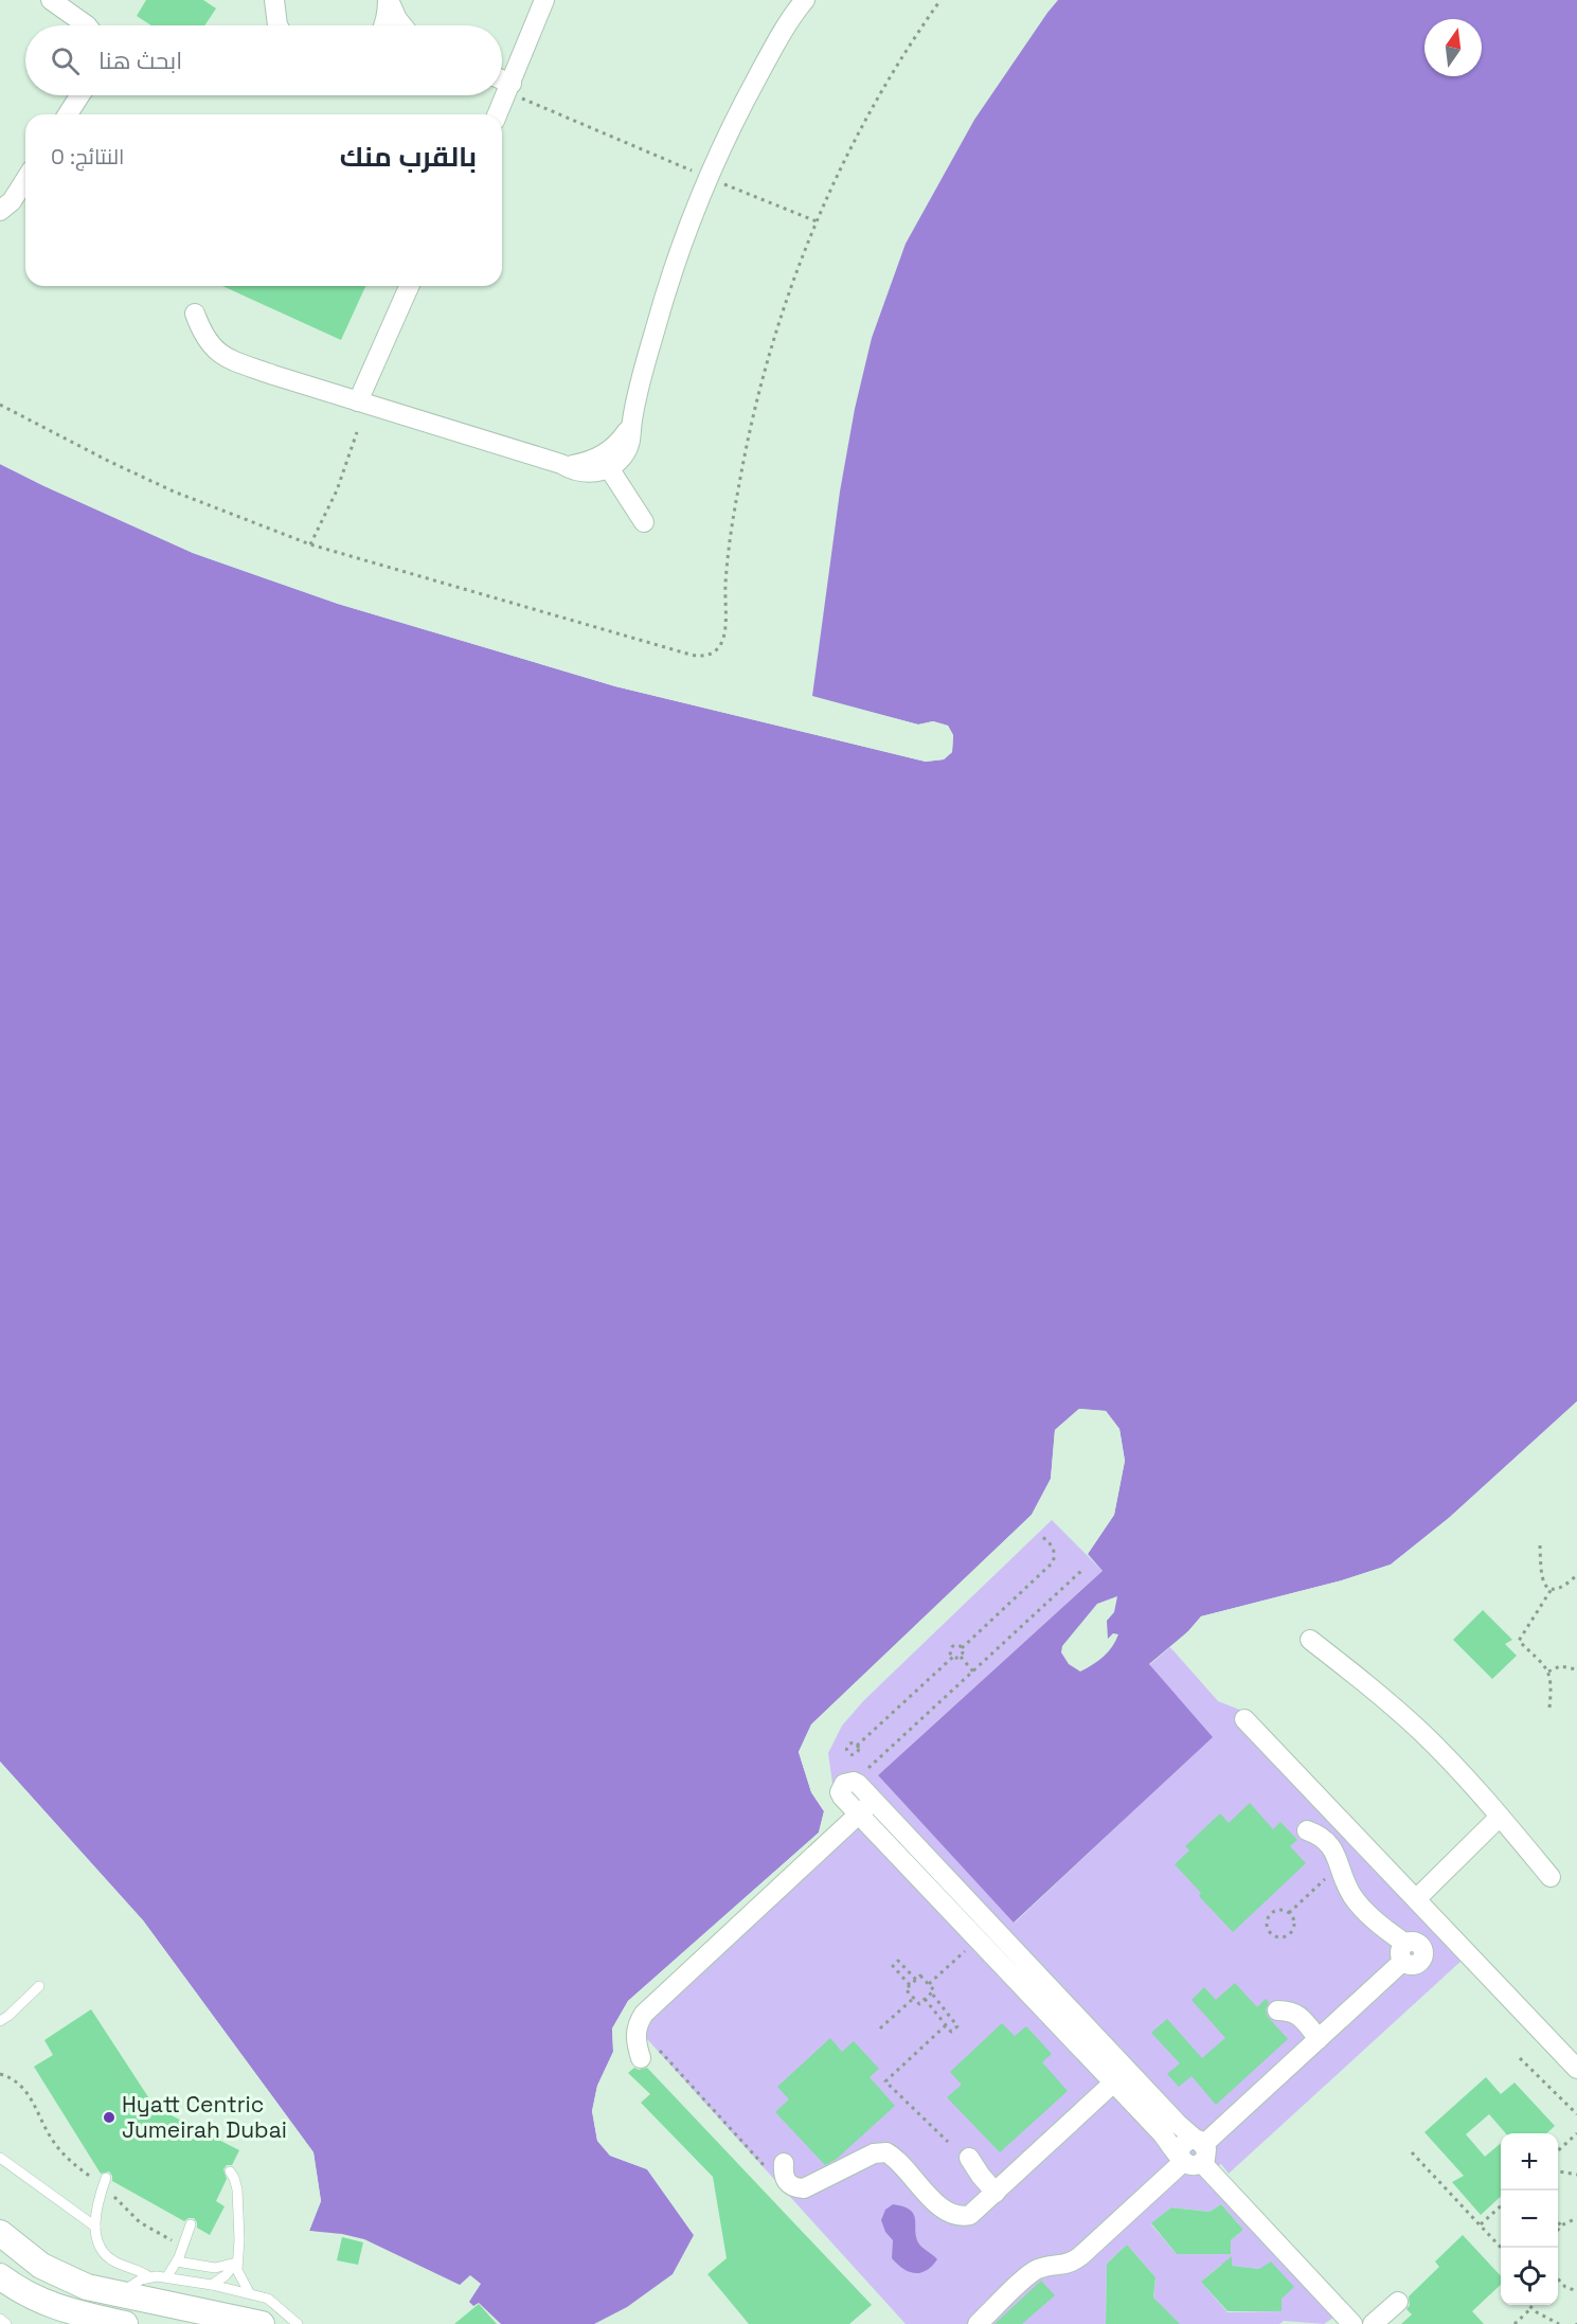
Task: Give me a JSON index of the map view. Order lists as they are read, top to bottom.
{
  "places": ["Hyatt Centric Jumeirah Dubai"],
  "north": "top",
  "page": {
    "search": "ابحث هنا",
    "heading": ["بالقرب منك", "النتائج: 0"],
    "map_buttons": ["+", "−"]
  }
}
